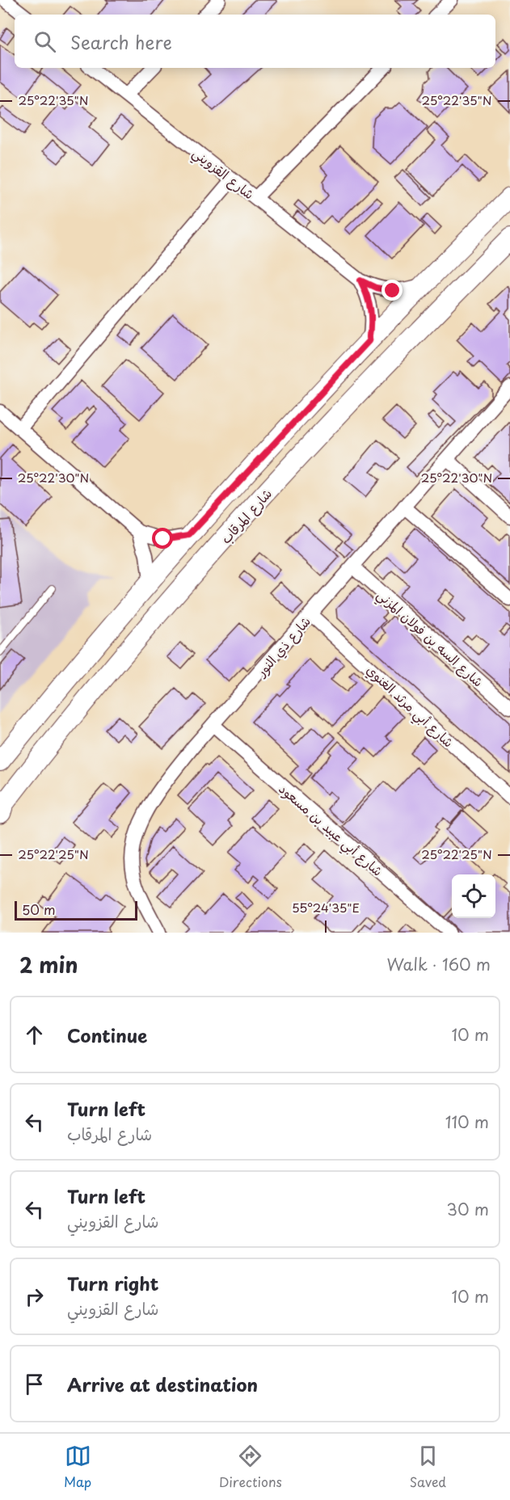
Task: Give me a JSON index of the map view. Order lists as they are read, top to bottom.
{
  "streets": {
    "main road": ["شارع المرقاب"],
    "street": [
      "شارع القزويني",
      "شارع السه بن فولان المزني",
      "شارع ذي النور",
      "شارع أبي مرثد الغنوي",
      "شارع أبي عبيد بن مسعود"
    ]
  },
  "crossings": [
    ["شارع السه بن فولان المزني", "شارع ذي النور"],
    ["شارع ذي النور", "شارع أبي مرثد الغنوي"],
    ["شارع ذي النور", "شارع أبي عبيد بن مسعود"]
  ],
  "scale_bar": "50 m",
  "page": {
    "search": "Search here",
    "scale": "50 m",
    "heading": ["2 min", "Walk · 160 m"],
    "list": [
      ["Continue", "10 m"],
      ["Turn left", "شارع المرقاب", "110 m"],
      ["Turn left", "شارع القزويني", "30 m"],
      ["Turn right", "شارع القزويني", "10 m"],
      "Arrive at destination"
    ],
    "nav": ["Map", "Directions", "Saved"]
  },
  "coordinates": [
    "25°22'35\"N",
    "25°22'30\"N",
    "25°22'25\"N",
    "55°24'35\"E"
  ]
}
